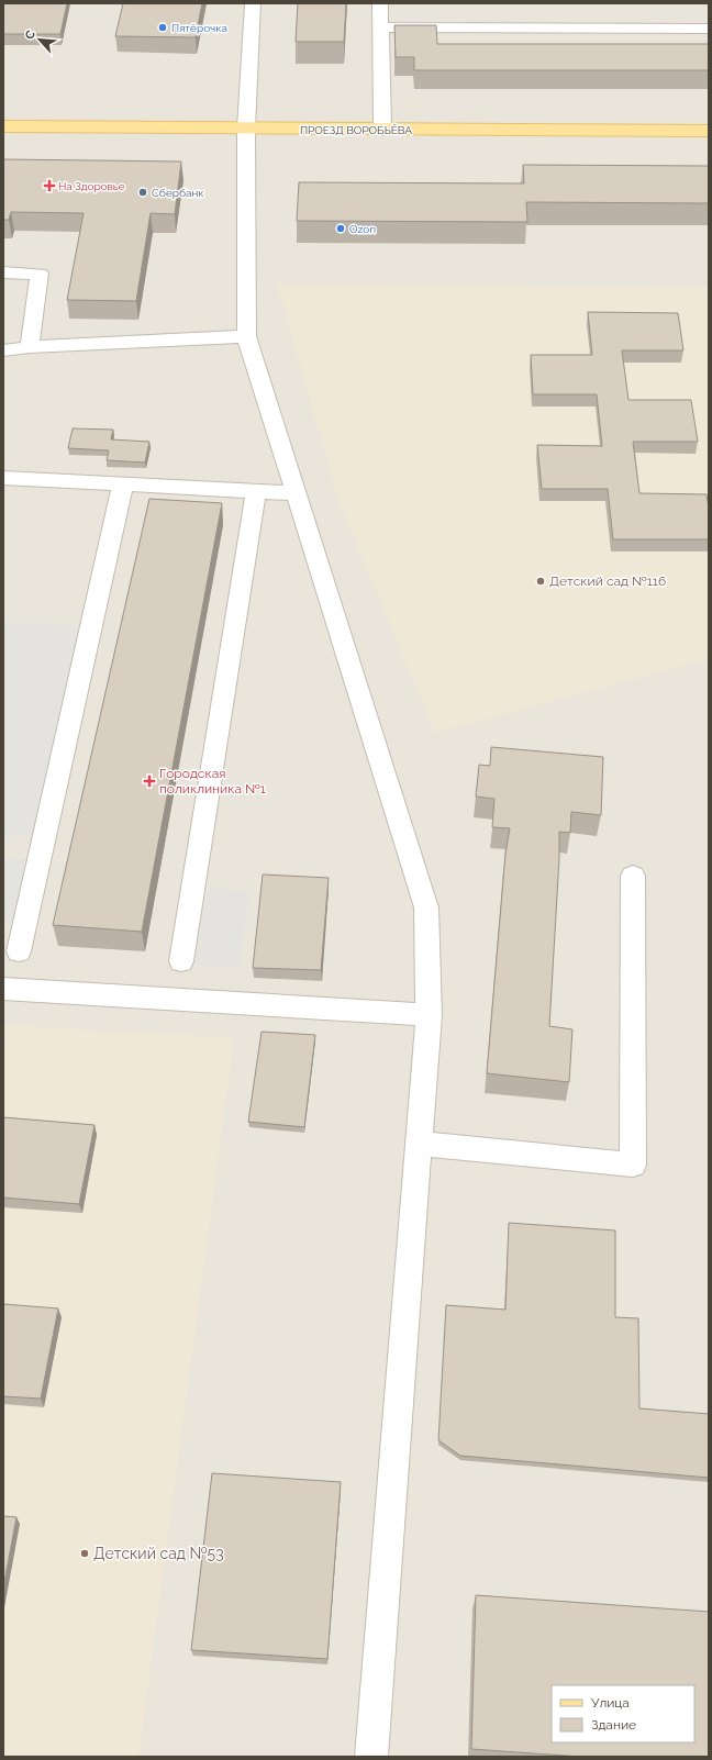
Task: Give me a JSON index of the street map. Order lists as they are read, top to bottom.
{
  "streets": {
    "main road": ["ПРОЕЗД ВОРОБЬЁВА"]
  },
  "places": {
    "other": [
      "Пятёрочка",
      "Сбербанк",
      "Ozon",
      "Детский сад №116",
      "Детский сад №53"
    ],
    "health": ["На Здоровье", "Городская поликлиника №1"]
  },
  "legend": ["Улица", "Здание"],
  "north": "top left"
}
